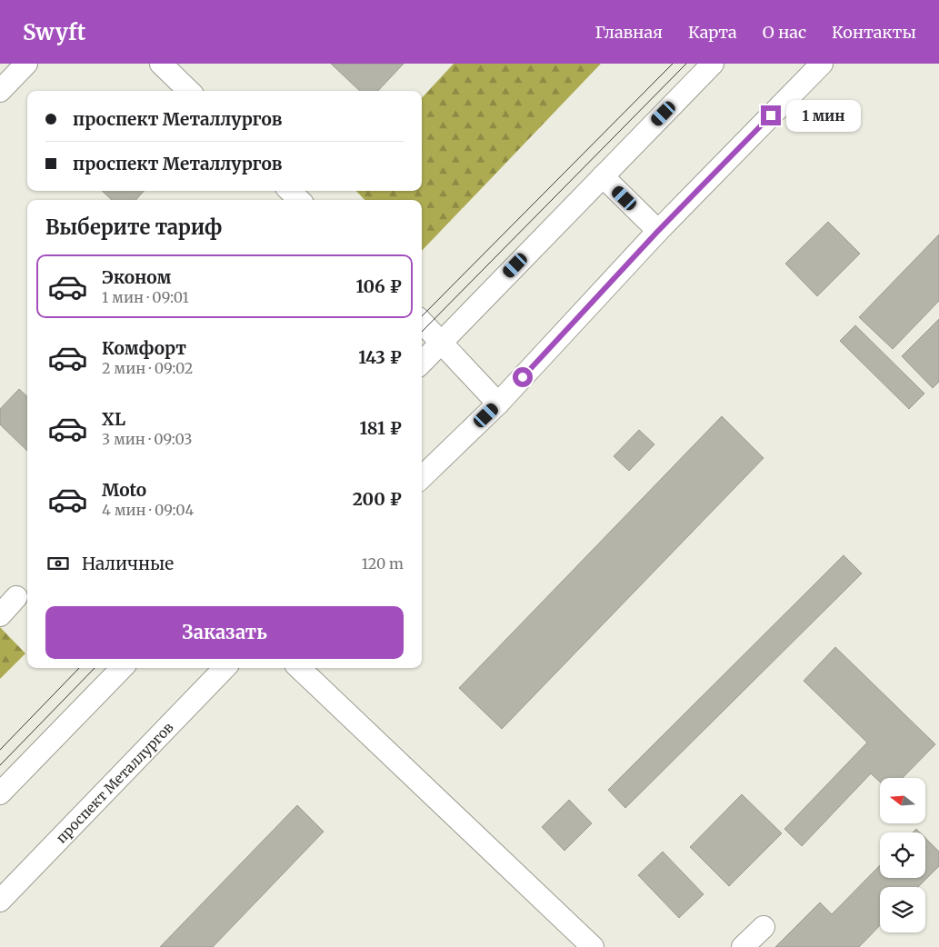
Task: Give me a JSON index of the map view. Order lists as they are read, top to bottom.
{
  "streets": {
    "street": ["проспект Металлургов"]
  },
  "north": "left",
  "page": {
    "header": "Swyft",
    "nav": [
      "Главная",
      "Карта",
      "О нас",
      "Контакты"
    ],
    "banner": ["проспект Металлургов", "проспект Металлургов"],
    "bubble": "1 мин",
    "heading": "Выберите тариф",
    "list": [
      {
        "name": "Эконом",
        "note": "1 мин · 09:01",
        "value": "106 ₽"
      },
      {
        "name": "Комфорт",
        "note": "2 мин · 09:02",
        "value": "143 ₽"
      },
      {
        "name": "XL",
        "note": "3 мин · 09:03",
        "value": "181 ₽"
      },
      {
        "name": "Moto",
        "note": "4 мин · 09:04",
        "value": "200 ₽"
      }
    ],
    "pay": ["Наличные", "120 m"],
    "buttons": "Заказать"
  }
}
